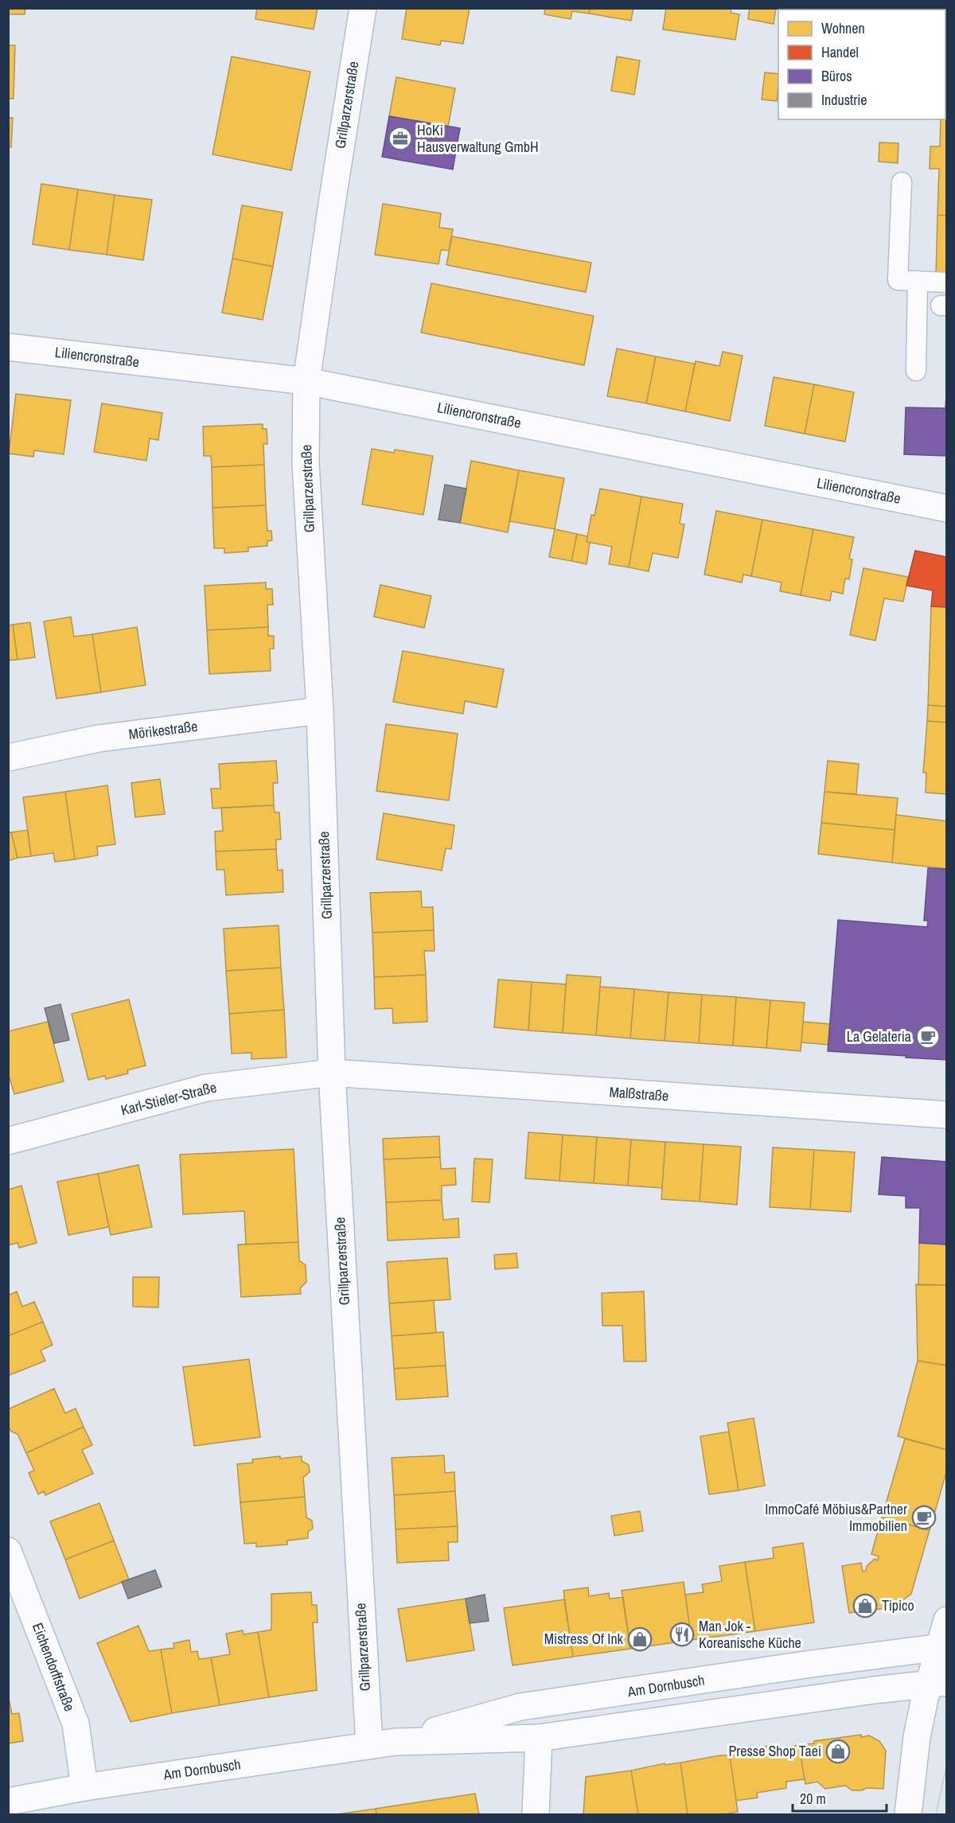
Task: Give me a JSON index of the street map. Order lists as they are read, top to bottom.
{
  "streets": {
    "street": [
      "Grillparzerstraße",
      "Liliencronstraße",
      "Mörikestraße",
      "Malßstraße",
      "Karl-Stieler-Straße",
      "Eichendorffstraße",
      "Am Dornbusch"
    ]
  },
  "crossings": [
    ["Grillparzerstraße", "Liliencronstraße"],
    ["Grillparzerstraße", "Mörikestraße"],
    ["Grillparzerstraße", "Malßstraße"],
    ["Grillparzerstraße", "Karl-Stieler-Straße"],
    ["Grillparzerstraße", "Am Dornbusch"],
    ["Malßstraße", "Karl-Stieler-Straße"],
    ["Eichendorffstraße", "Am Dornbusch"]
  ],
  "places": {
    "office": ["HoKi Hausverwaltung GmbH"],
    "cafe": ["La Gelateria", "ImmoCafé Möbius&Partner Immobilien"],
    "shop": ["Tipico", "Mistress Of Ink", "Presse Shop Taei"],
    "restaurant": ["Man Jok - Koreanische Küche"]
  },
  "legend": [
    "Wohnen",
    "Handel",
    "Büros",
    "Industrie"
  ],
  "scale_bar": "20 m"
}
